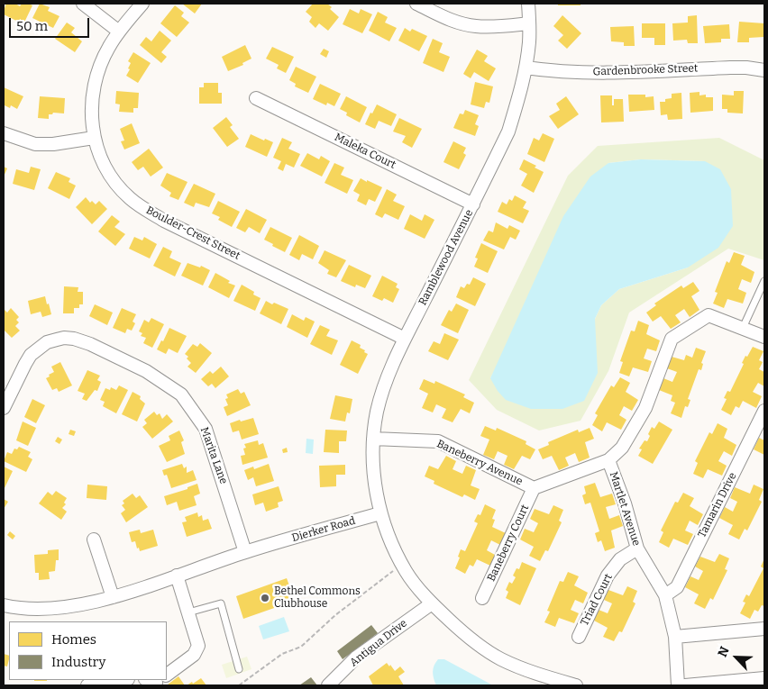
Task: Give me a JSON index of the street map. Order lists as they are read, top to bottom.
{
  "streets": {
    "street": [
      "Gardenbrooke Street",
      "Maleka Court",
      "Boulder-Crest Street",
      "Ramblewood Avenue",
      "Marita Lane",
      "Baneberry Avenue",
      "Tamarin Drive",
      "Martlet Avenue",
      "Dierker Road",
      "Baneberry Court",
      "Triad Court",
      "Antigua Drive"
    ]
  },
  "crossings": [
    ["Gardenbrooke Street", "Ramblewood Avenue"],
    ["Maleka Court", "Ramblewood Avenue"],
    ["Boulder-Crest Street", "Ramblewood Avenue"],
    ["Ramblewood Avenue", "Baneberry Avenue"],
    ["Ramblewood Avenue", "Dierker Road"],
    ["Marita Lane", "Dierker Road"],
    ["Baneberry Avenue", "Martlet Avenue"],
    ["Baneberry Avenue", "Baneberry Court"],
    ["Tamarin Drive", "Martlet Avenue"],
    ["Martlet Avenue", "Triad Court"]
  ],
  "places": ["Bethel Commons Clubhouse"],
  "legend": ["Homes", "Industry"],
  "scale_bar": "50 m",
  "north": "top left"
}
